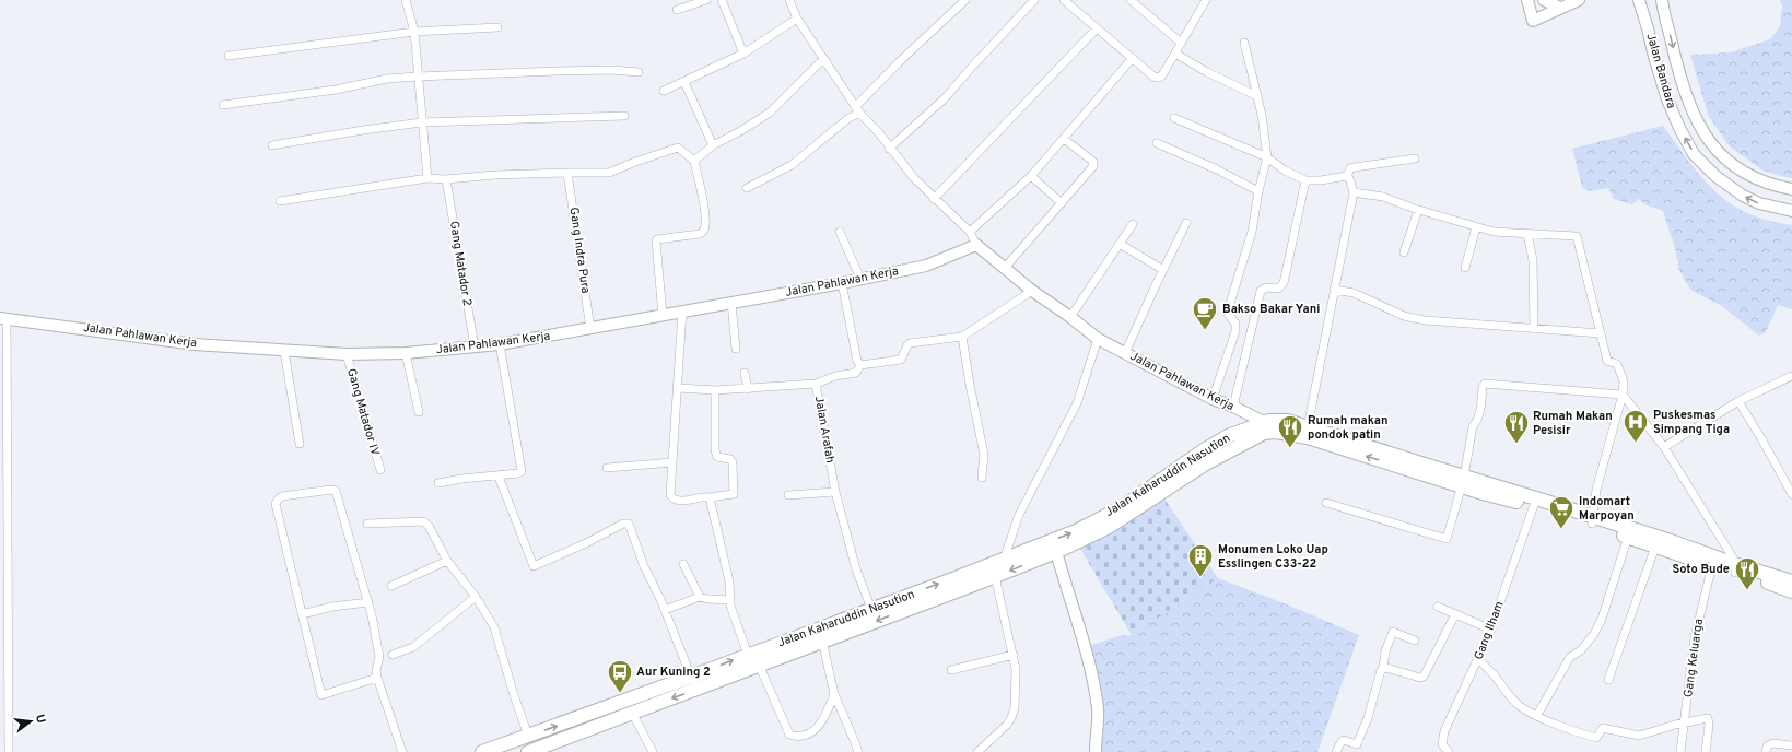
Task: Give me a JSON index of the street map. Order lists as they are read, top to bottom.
{
  "streets": {
    "highway": ["Jalan Kaharuddin Nasution"],
    "street": [
      "Jalan Bandara",
      "Gang Indra Pura",
      "Gang Matador 2",
      "Jalan Pahlawan Kerja",
      "Gang Matador IV",
      "Jalan Arafah",
      "Gang Ilham",
      "Gang Keluarga"
    ]
  },
  "crossings": [
    ["Gang Indra Pura", "Jalan Pahlawan Kerja"],
    ["Gang Matador 2", "Jalan Pahlawan Kerja"],
    ["Jalan Pahlawan Kerja", "Gang Matador IV"],
    ["Jalan Pahlawan Kerja", "Jalan Kaharuddin Nasution"],
    ["Jalan Arafah", "Jalan Kaharuddin Nasution"],
    ["Jalan Kaharuddin Nasution", "Gang Ilham"],
    ["Jalan Kaharuddin Nasution", "Gang Keluarga"]
  ],
  "places": {
    "cafe": ["Bakso Bakar Yani"],
    "hospital": ["Puskesmas Simpang Tiga"],
    "restaurant": ["Rumah Makan Pesisir", "Rumah makan pondok patin", "Soto Bude"],
    "supermarket": ["Indomart Marpoyan"],
    "building": ["Monumen Loko Uap Esslingen C33-22"],
    "bus stop": ["Aur Kuning 2"]
  },
  "north": "right"
}
